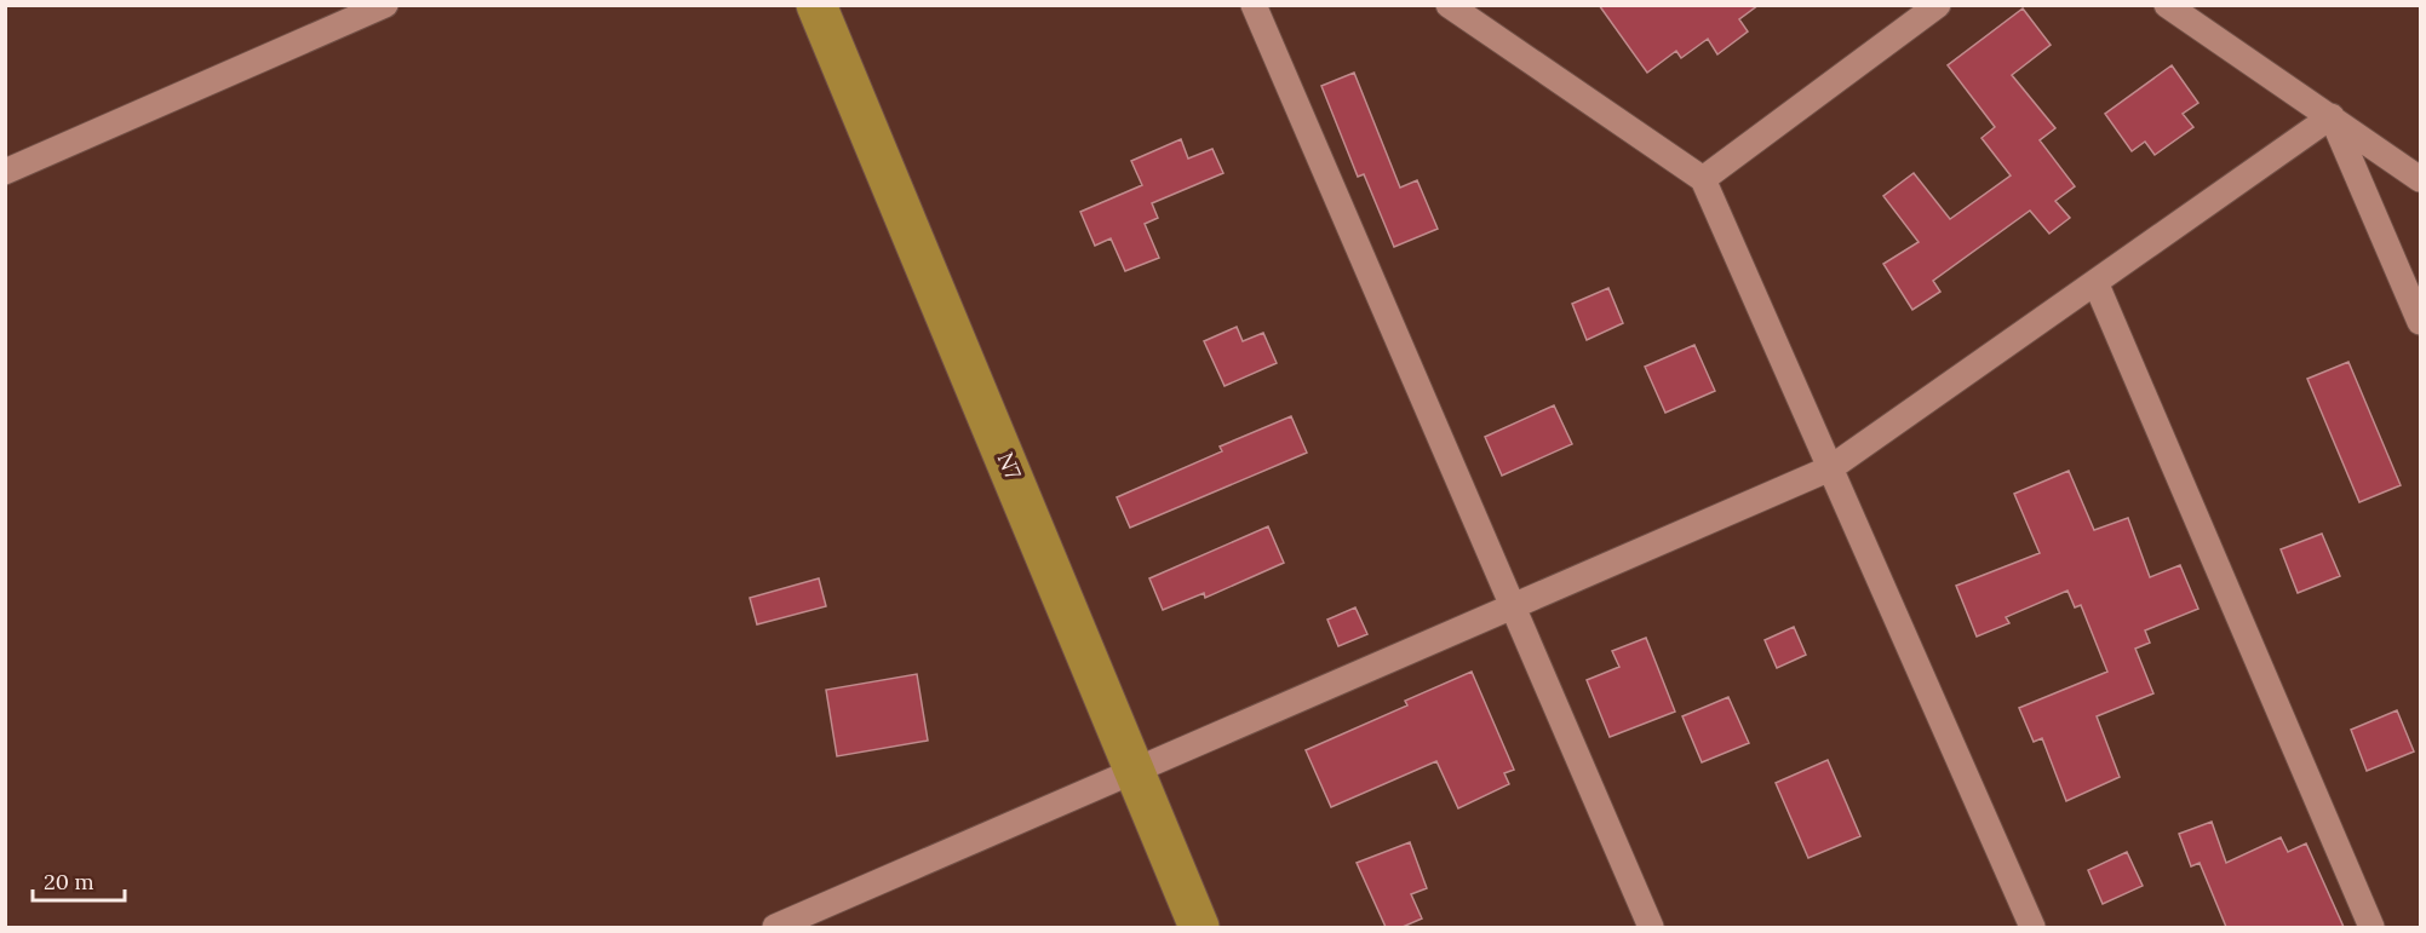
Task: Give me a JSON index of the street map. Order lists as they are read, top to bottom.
{
  "streets": {
    "main road": ["N7"]
  },
  "scale_bar": "20 m"
}
